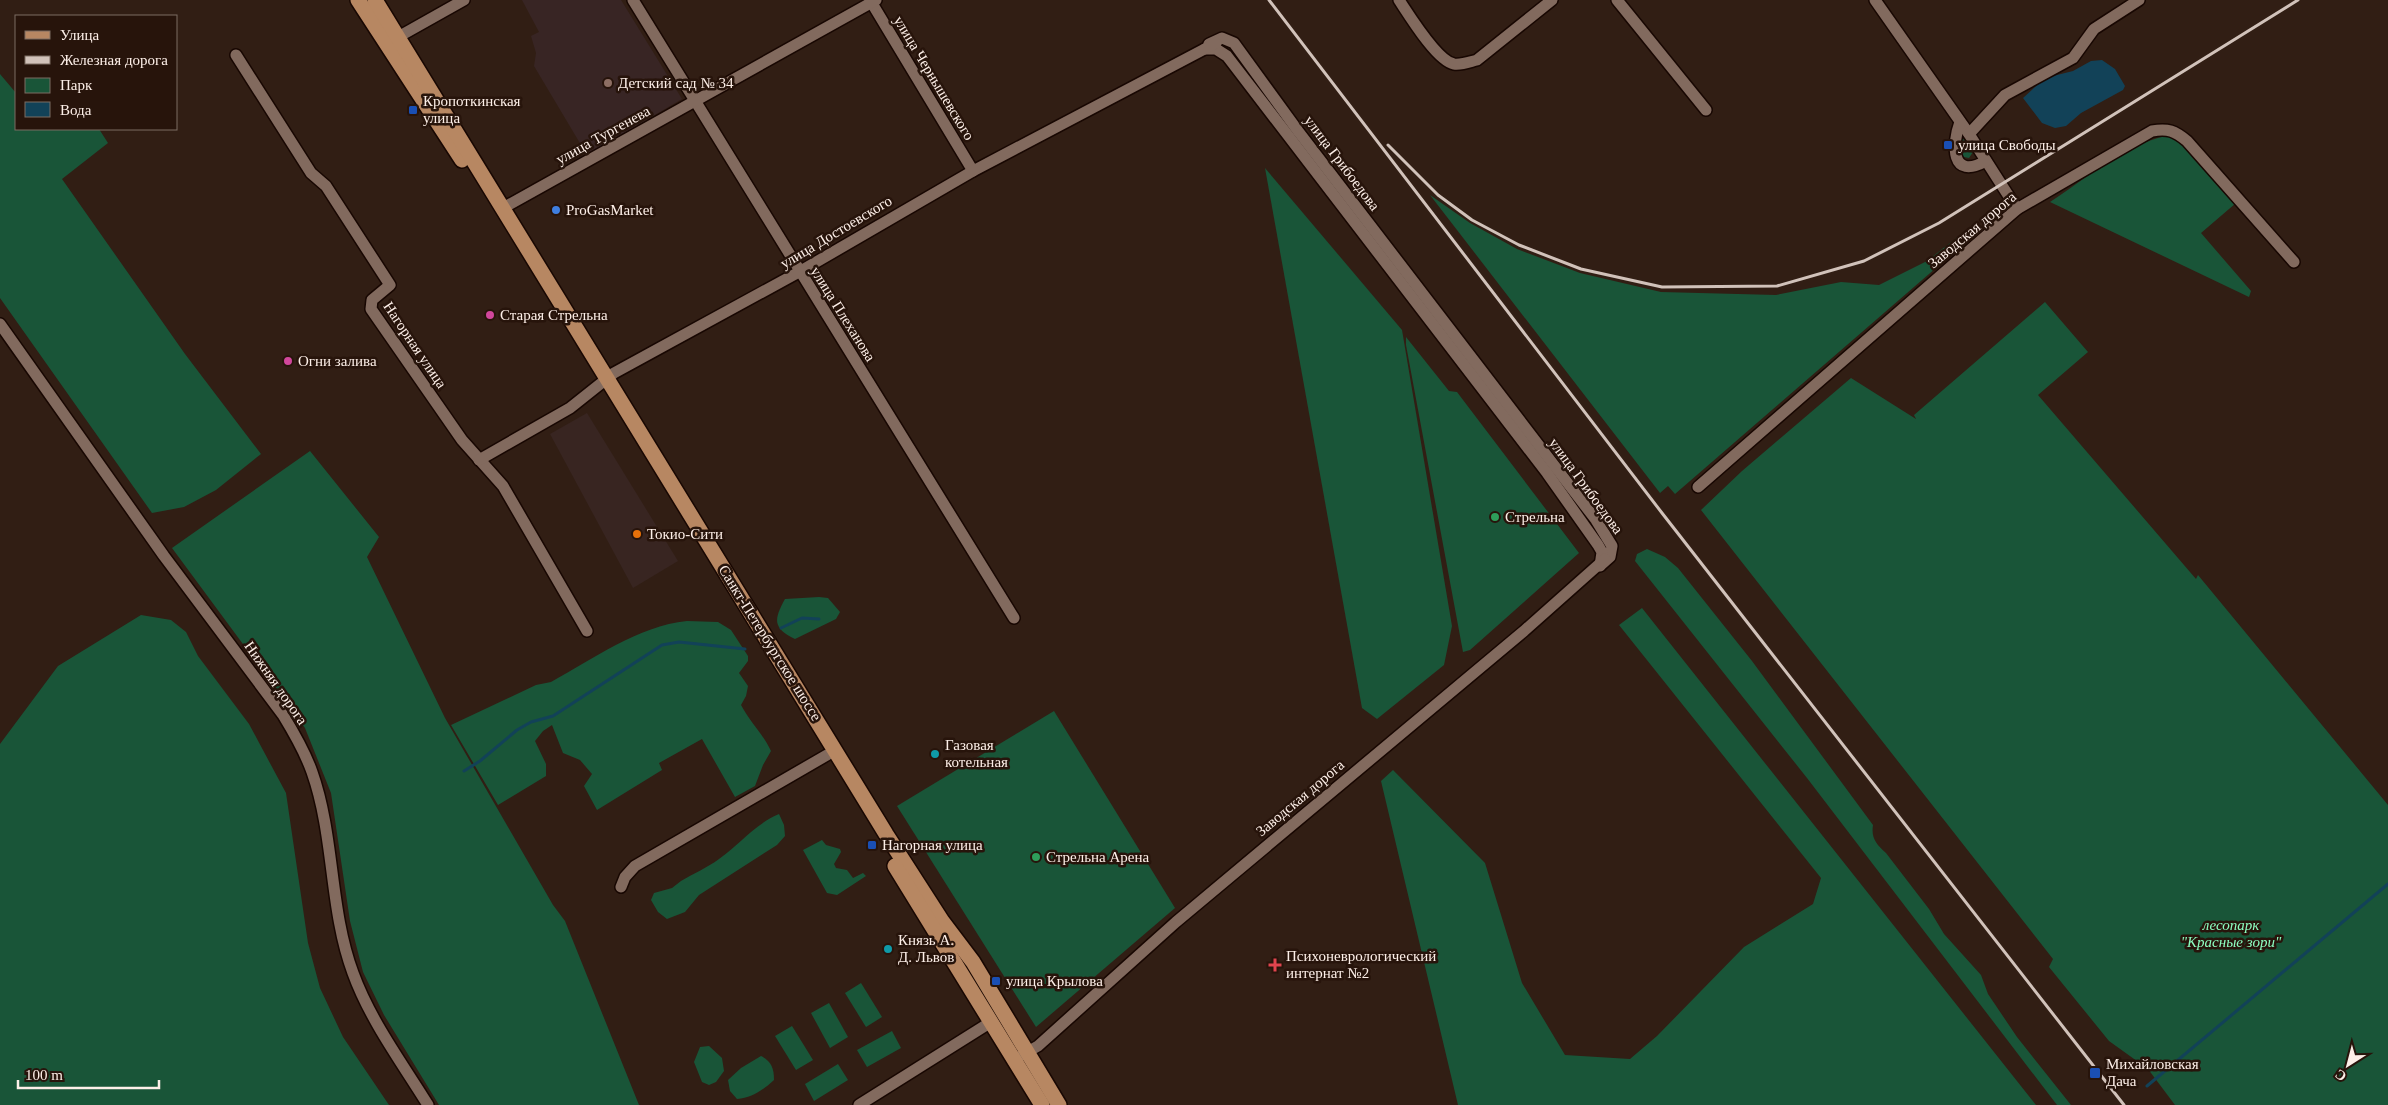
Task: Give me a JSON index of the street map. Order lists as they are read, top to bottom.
{
  "streets": {
    "main road": ["Санкт-Петербургское шоссе"],
    "street": [
      "улица Чернышевского",
      "улица Тургенева",
      "улица Грибоедова",
      "Заводская дорога",
      "улица Достоевского",
      "улица Плеханова",
      "Нагорная улица",
      "Нижняя дорога"
    ]
  },
  "crossings": [
    ["улица Чернышевского", "улица Тургенева"],
    ["улица Чернышевского", "улица Достоевского"],
    ["улица Тургенева", "улица Плеханова"],
    ["улица Тургенева", "Санкт-Петербургское шоссе"],
    ["улица Грибоедова", "Заводская дорога"],
    ["улица Грибоедова", "улица Достоевского"],
    ["Заводская дорога", "Санкт-Петербургское шоссе"],
    ["улица Достоевского", "улица Плеханова"],
    ["улица Достоевского", "Нагорная улица"],
    ["улица Достоевского", "Санкт-Петербургское шоссе"]
  ],
  "parks": ["лесопарк \"Красные зори\""],
  "places": {
    "other": [
      "Детский сад № 34",
      "ProGasMarket",
      "Старая Стрельна",
      "Огни залива",
      "Стрельна",
      "Токио-Сити",
      "Газовая котельная",
      "Стрельна Арена",
      "Князь А. Д. Львов"
    ],
    "transit": [
      "Кропоткинская улица",
      "улица Свободы",
      "Нагорная улица",
      "улица Крылова",
      "Михайловская Дача"
    ],
    "health": ["Психоневрологический интернат №2"]
  },
  "legend": [
    "Улица",
    "Железная дорога",
    "Парк",
    "Вода"
  ],
  "scale_bar": "100 m",
  "north": "bottom left"
}
